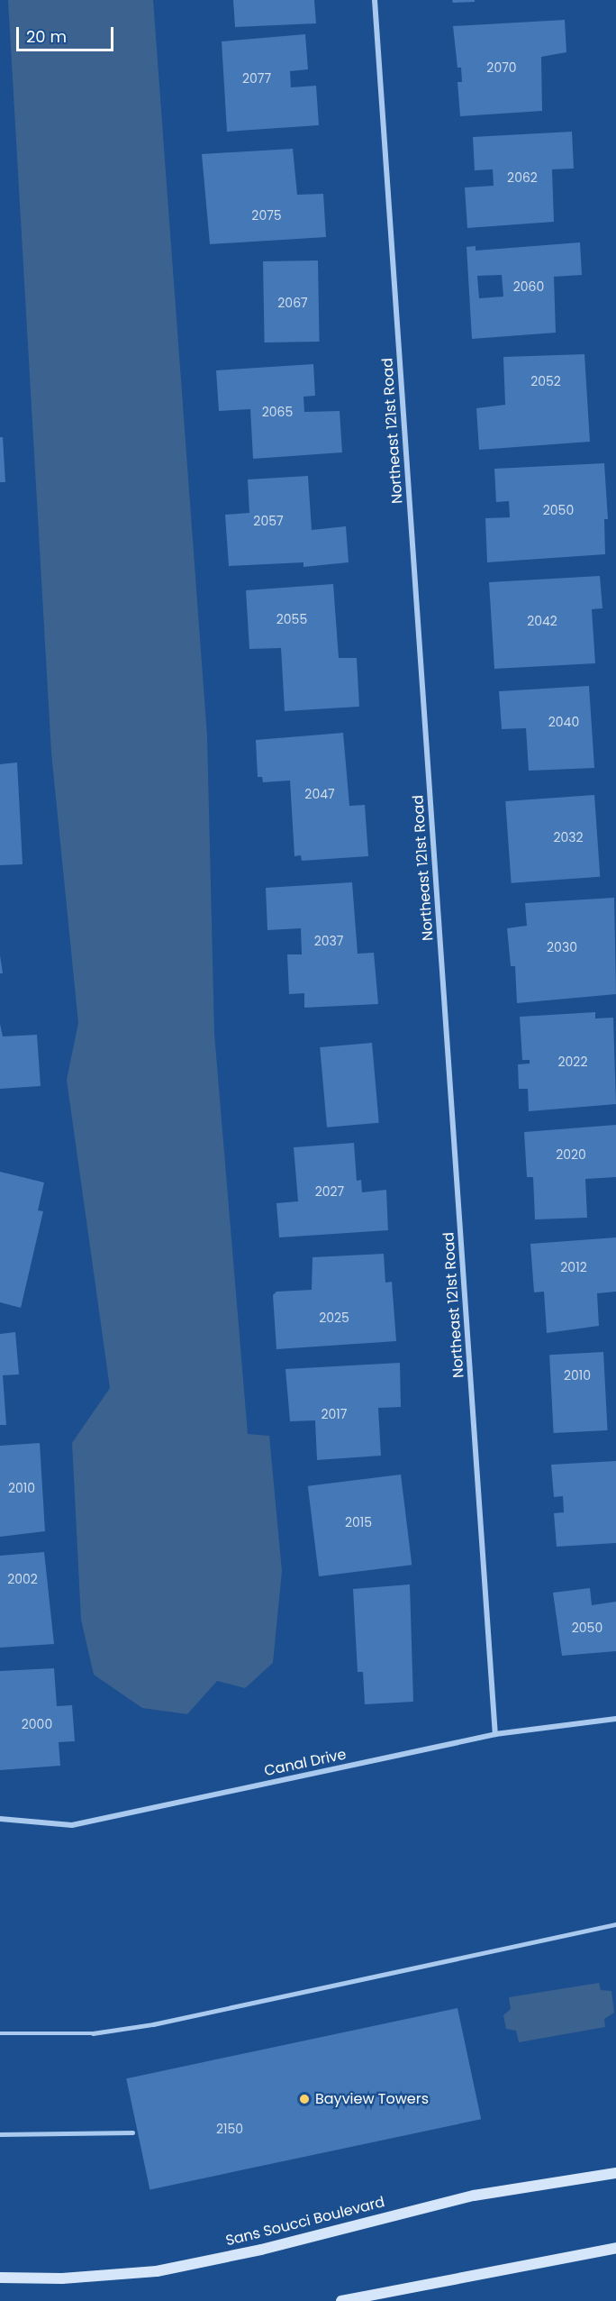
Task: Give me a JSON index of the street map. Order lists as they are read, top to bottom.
{
  "streets": {
    "street": ["Northeast 121st Road", "Canal Drive", "Sans Soucci Boulevard"]
  },
  "crossings": [
    ["Northeast 121st Road", "Canal Drive"]
  ],
  "places": ["Bayview Towers"],
  "house_numbers": [
    "2070",
    "2077",
    "2062",
    "2075",
    "2060",
    "2067",
    "2052",
    "2065",
    "2050",
    "2057",
    "2055",
    "2042",
    "2040",
    "2047",
    "2032",
    "2037",
    "2030",
    "2022",
    "2020",
    "2027",
    "2012",
    "2025",
    "2010",
    "2017",
    "2010",
    "2015",
    "2002",
    "2050",
    "2000",
    "2150"
  ],
  "scale_bar": "20 m"
}
